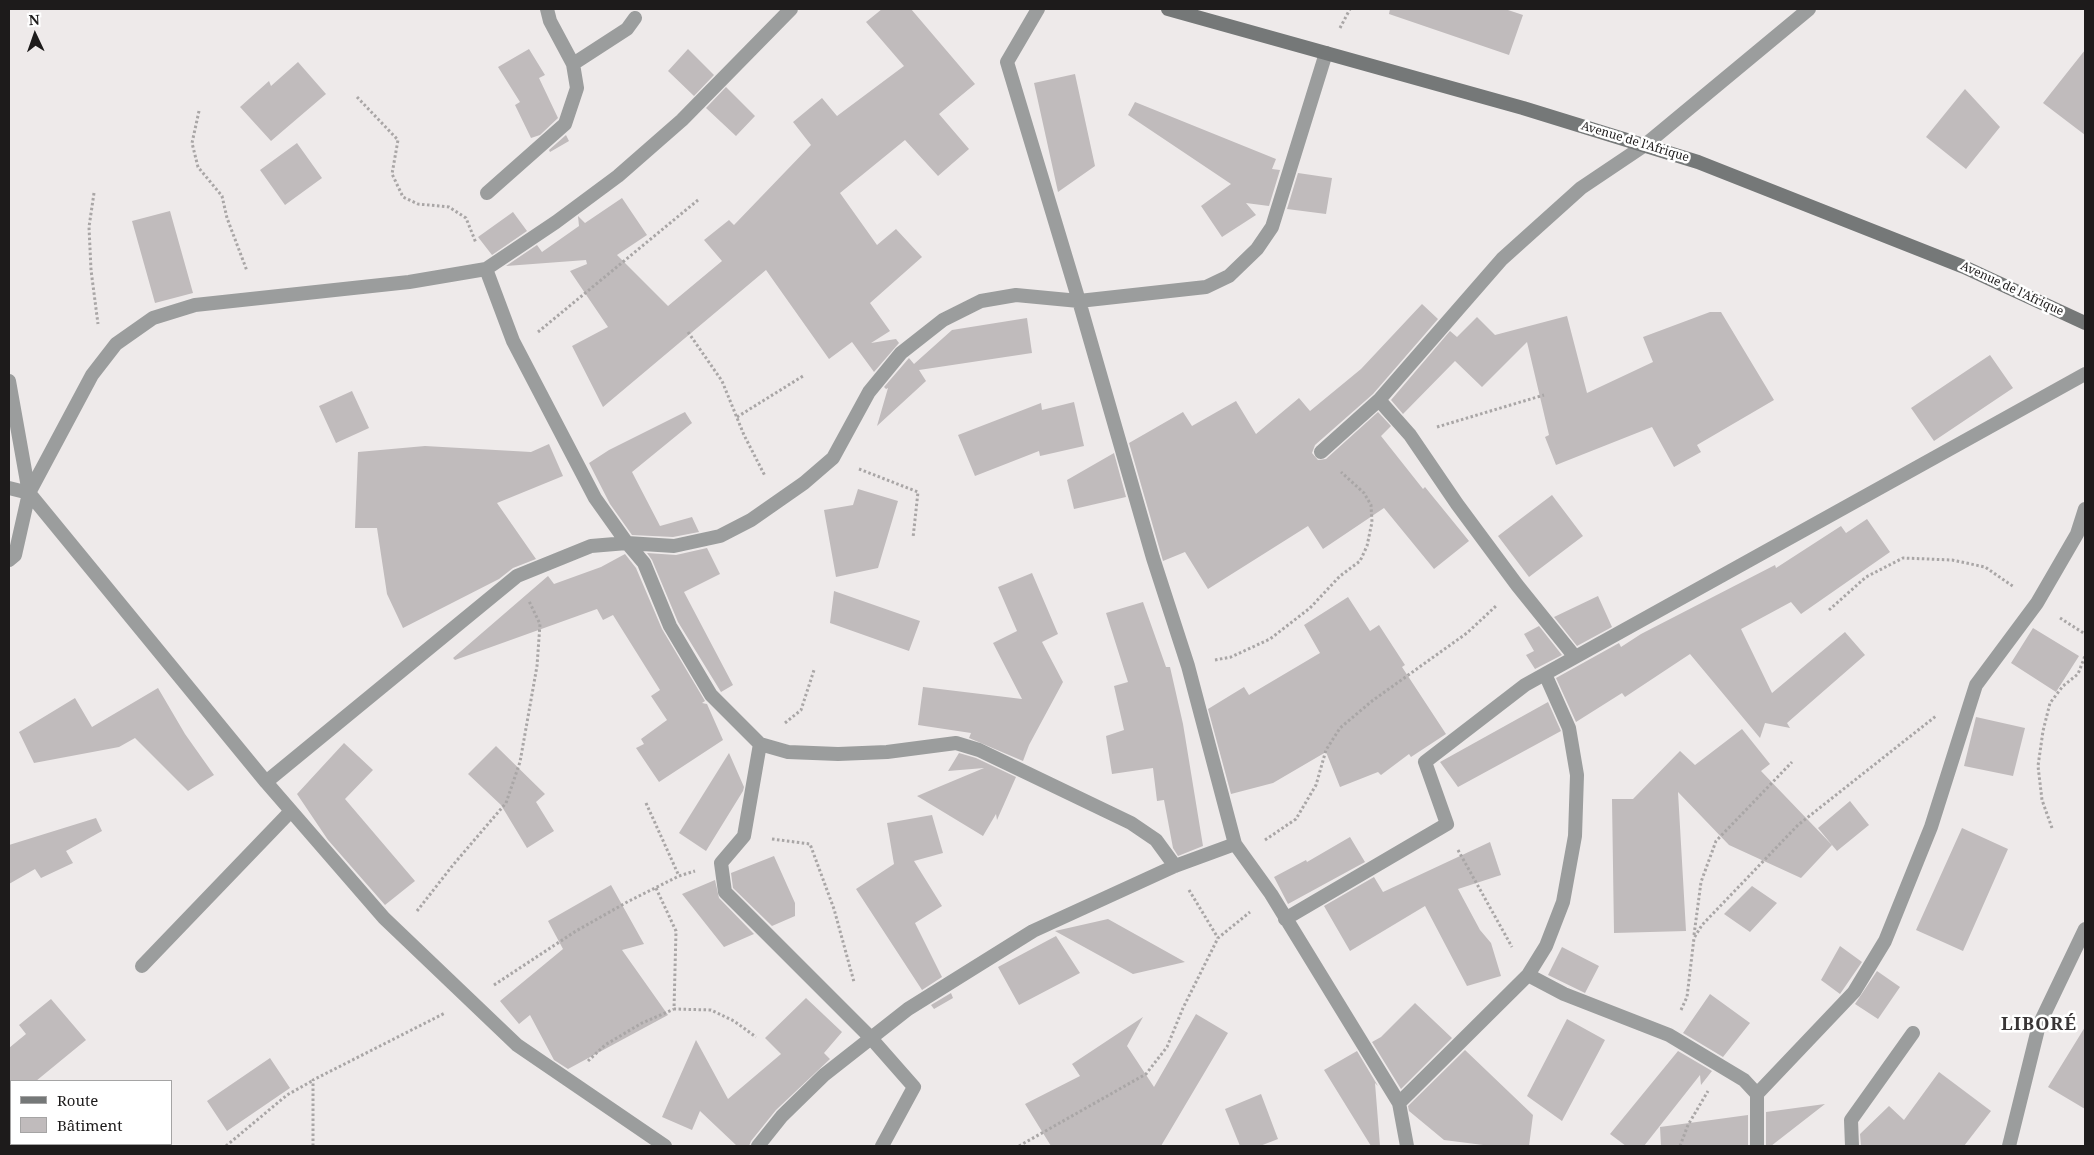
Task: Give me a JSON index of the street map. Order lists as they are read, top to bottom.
{
  "streets": {
    "main road": ["Avenue de l'Afrique"]
  },
  "districts": ["LIBORÉ"],
  "legend": ["Route", "Bâtiment"],
  "north": "top"
}
